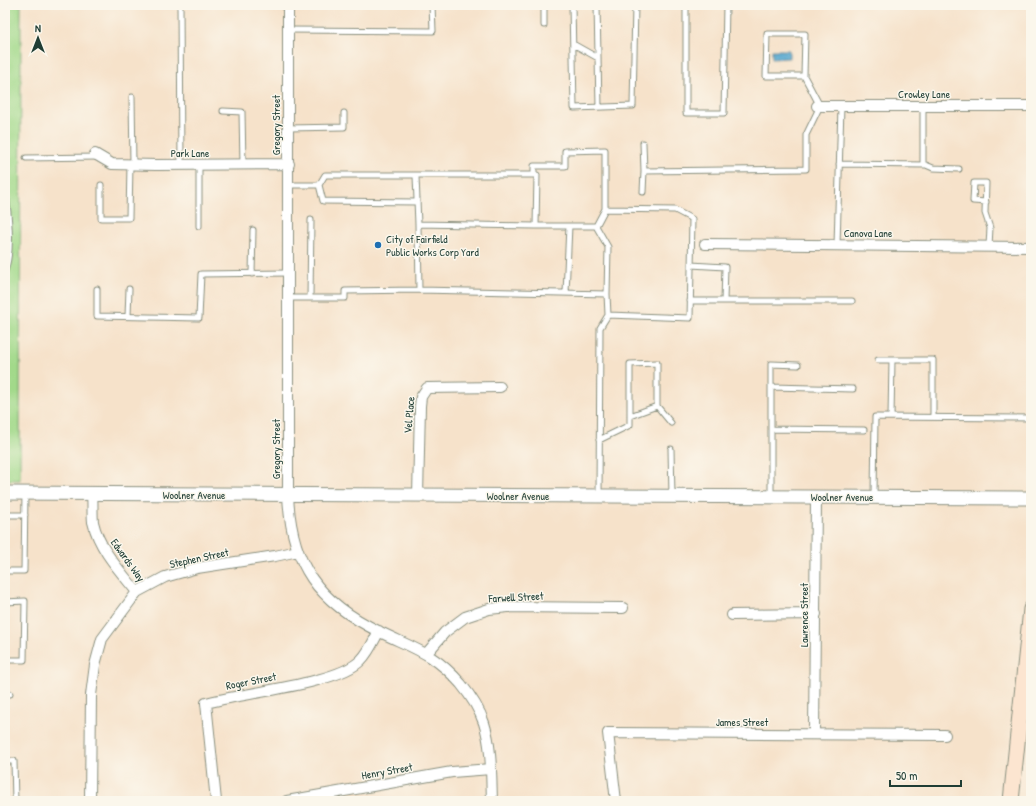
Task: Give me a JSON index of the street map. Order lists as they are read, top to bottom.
{
  "streets": {
    "street": [
      "Crowley Lane",
      "Gregory Street",
      "Park Lane",
      "Canova Lane",
      "Vel Place",
      "Woolner Avenue",
      "Stephen Street",
      "Edwards Way",
      "Farwell Street",
      "Lawrence Street",
      "Roger Street",
      "James Street",
      "Henry Street"
    ]
  },
  "crossings": [
    ["Gregory Street", "Park Lane"],
    ["Gregory Street", "Woolner Avenue"],
    ["Gregory Street", "Stephen Street"],
    ["Gregory Street", "Farwell Street"],
    ["Gregory Street", "Roger Street"],
    ["Gregory Street", "Henry Street"],
    ["Vel Place", "Woolner Avenue"],
    ["Woolner Avenue", "Edwards Way"],
    ["Woolner Avenue", "Lawrence Street"],
    ["Stephen Street", "Edwards Way"],
    ["Lawrence Street", "James Street"]
  ],
  "places": ["City of Fairfield Public Works Corp Yard"],
  "scale_bar": "50 m",
  "north": "top"
}
